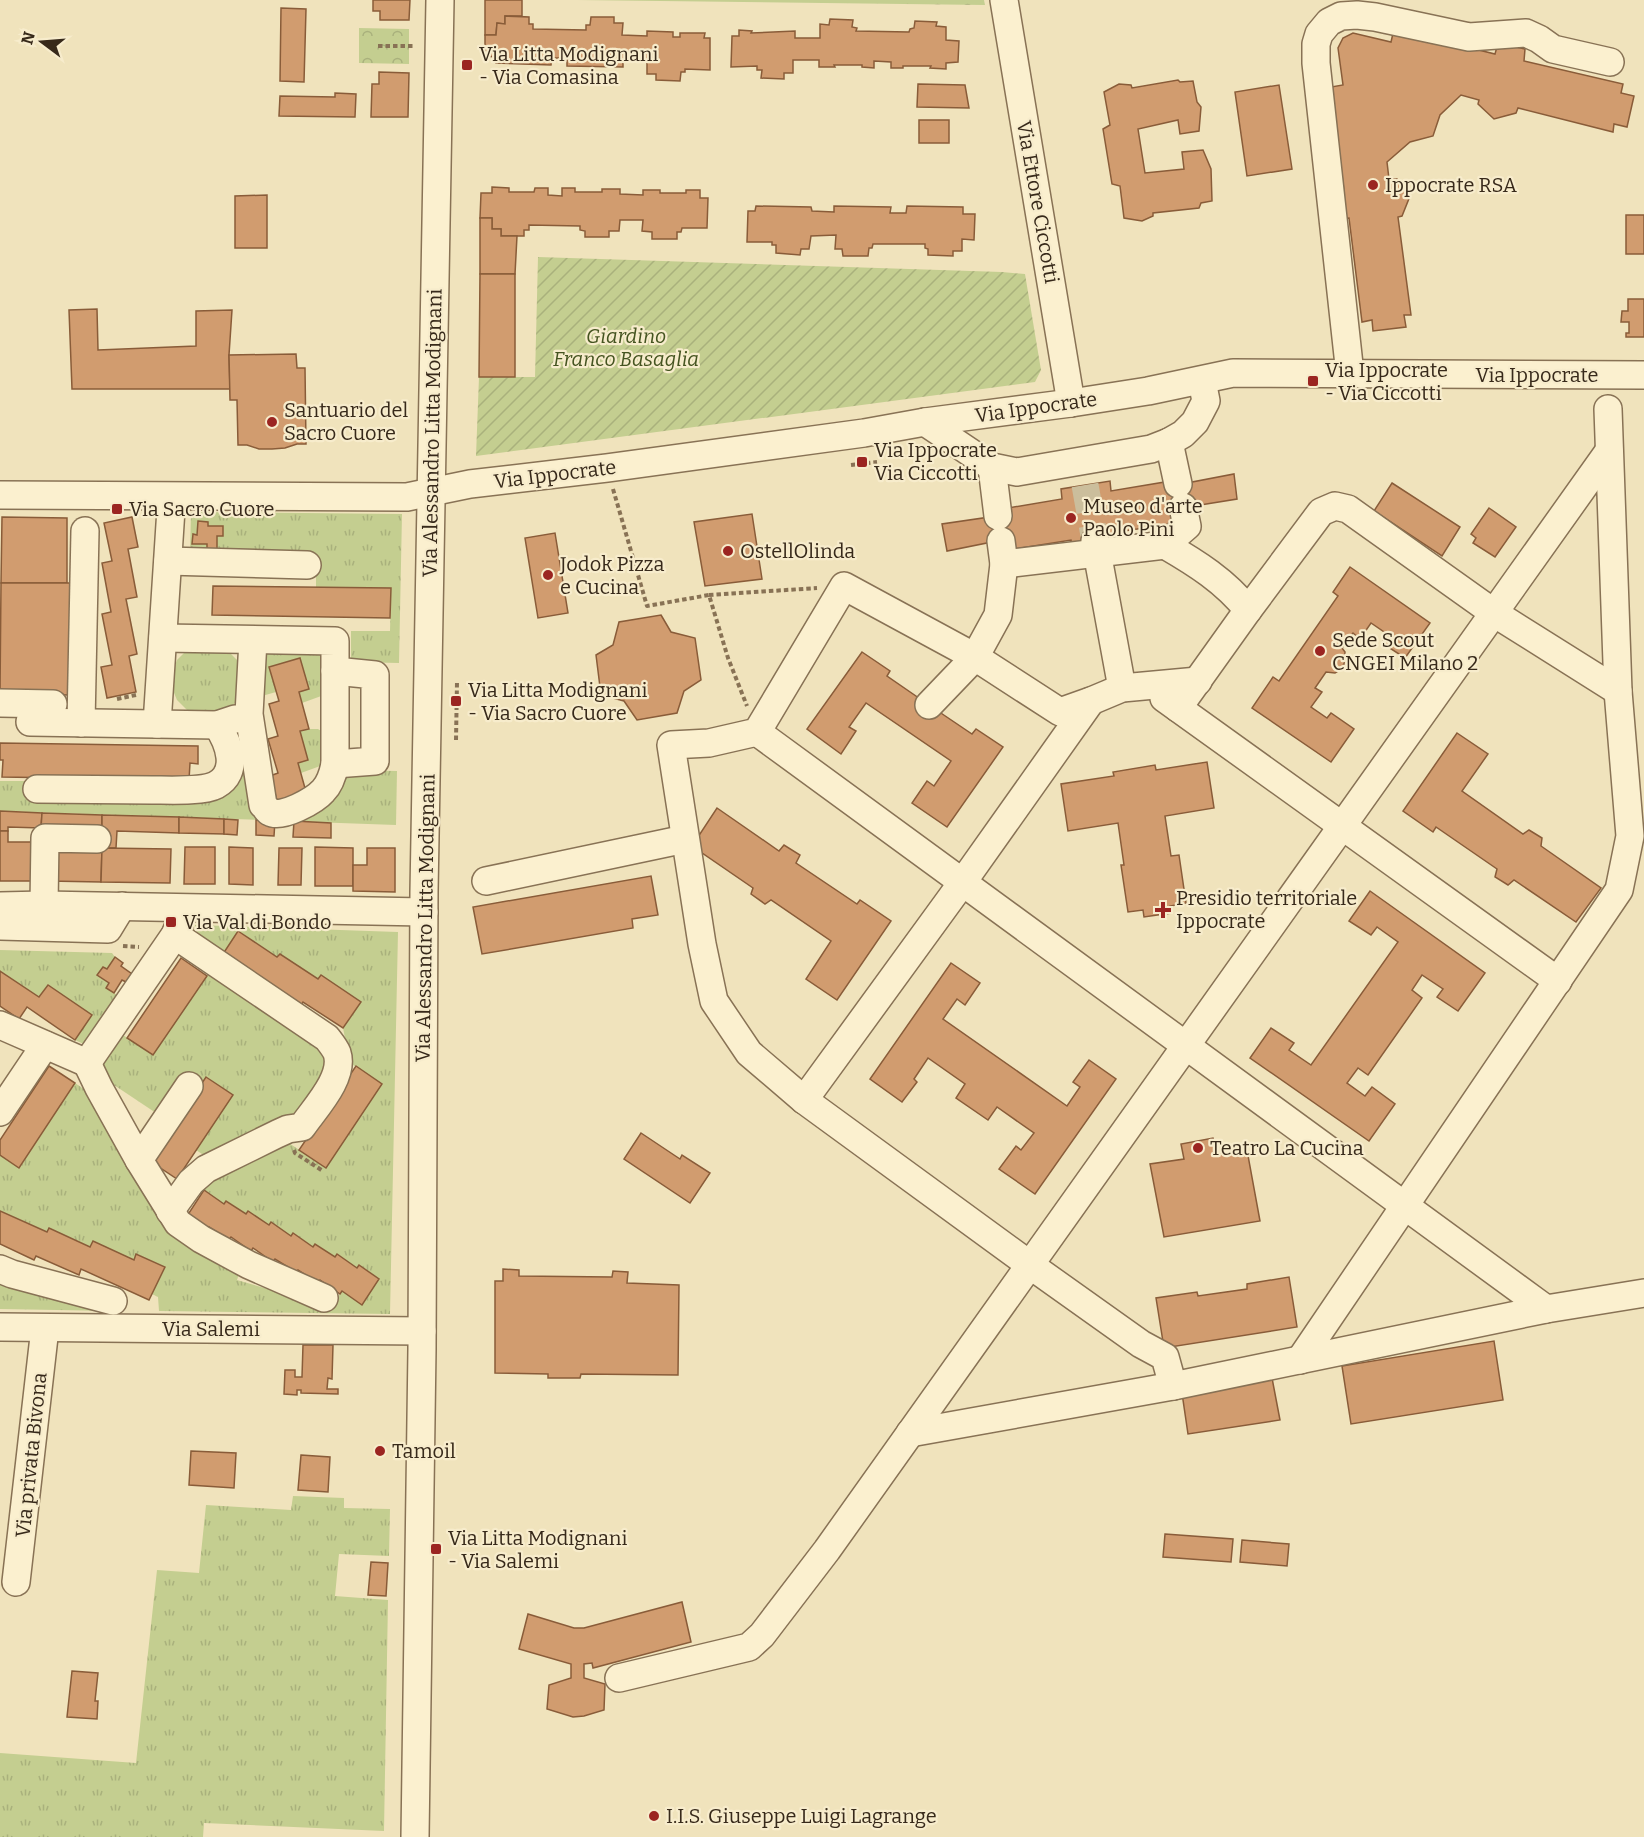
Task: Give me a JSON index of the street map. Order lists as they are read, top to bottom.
{
  "streets": {
    "street": [
      "Via Ettore Ciccotti",
      "Via Ippocrate",
      "Via Alessandro Litta Modignani",
      "Via Salemi",
      "Via privata Bivona"
    ]
  },
  "crossings": [
    ["Via Ettore Ciccotti", "Via Ippocrate"],
    ["Via Ippocrate", "Via Alessandro Litta Modignani"],
    ["Via Alessandro Litta Modignani", "Via Salemi"],
    ["Via Salemi", "Via privata Bivona"]
  ],
  "parks": ["Giardino Franco Basaglia"],
  "places": {
    "transit": [
      "Via Litta Modignani - Via Comasina",
      "Via Ippocrate - Via Ciccotti",
      "Via Ippocrate Via Ciccotti",
      "Via Sacro Cuore",
      "Via Litta Modignani - Via Sacro Cuore",
      "Via Val di Bondo",
      "Via Litta Modignani - Via Salemi"
    ],
    "other": [
      "Ippocrate RSA",
      "Santuario del Sacro Cuore",
      "Museo d'arte Paolo Pini",
      "OstellOlinda",
      "Jodok Pizza e Cucina",
      "Sede Scout CNGEI Milano 2",
      "Teatro La Cucina",
      "Tamoil",
      "I.I.S. Giuseppe Luigi Lagrange"
    ],
    "health": ["Presidio territoriale Ippocrate"]
  },
  "north": "left"
}
